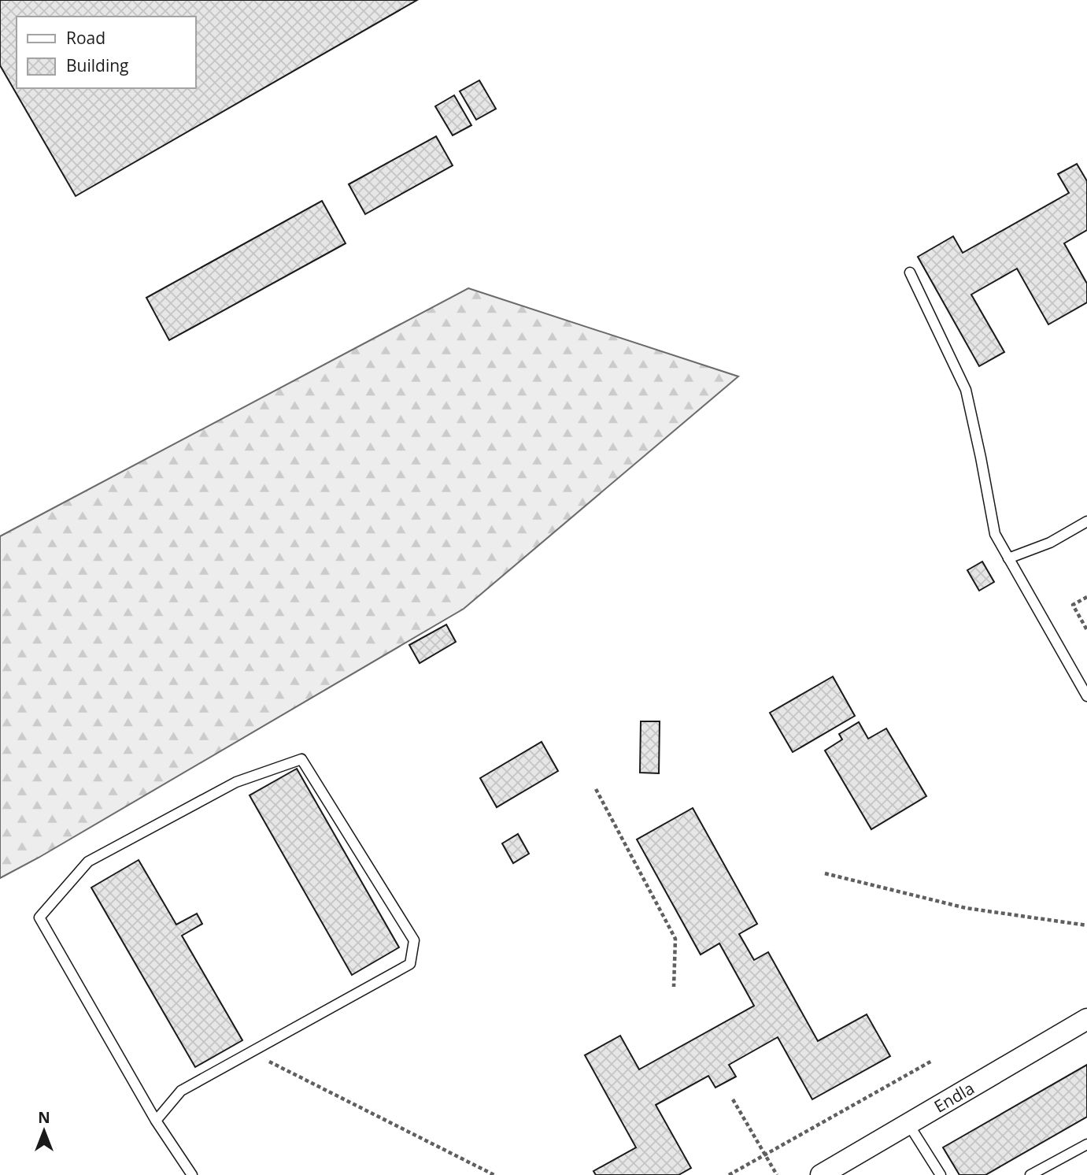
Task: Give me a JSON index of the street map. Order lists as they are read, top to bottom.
{
  "streets": {
    "street": ["Endla"]
  },
  "legend": ["Road", "Building"],
  "north": "top"
}
